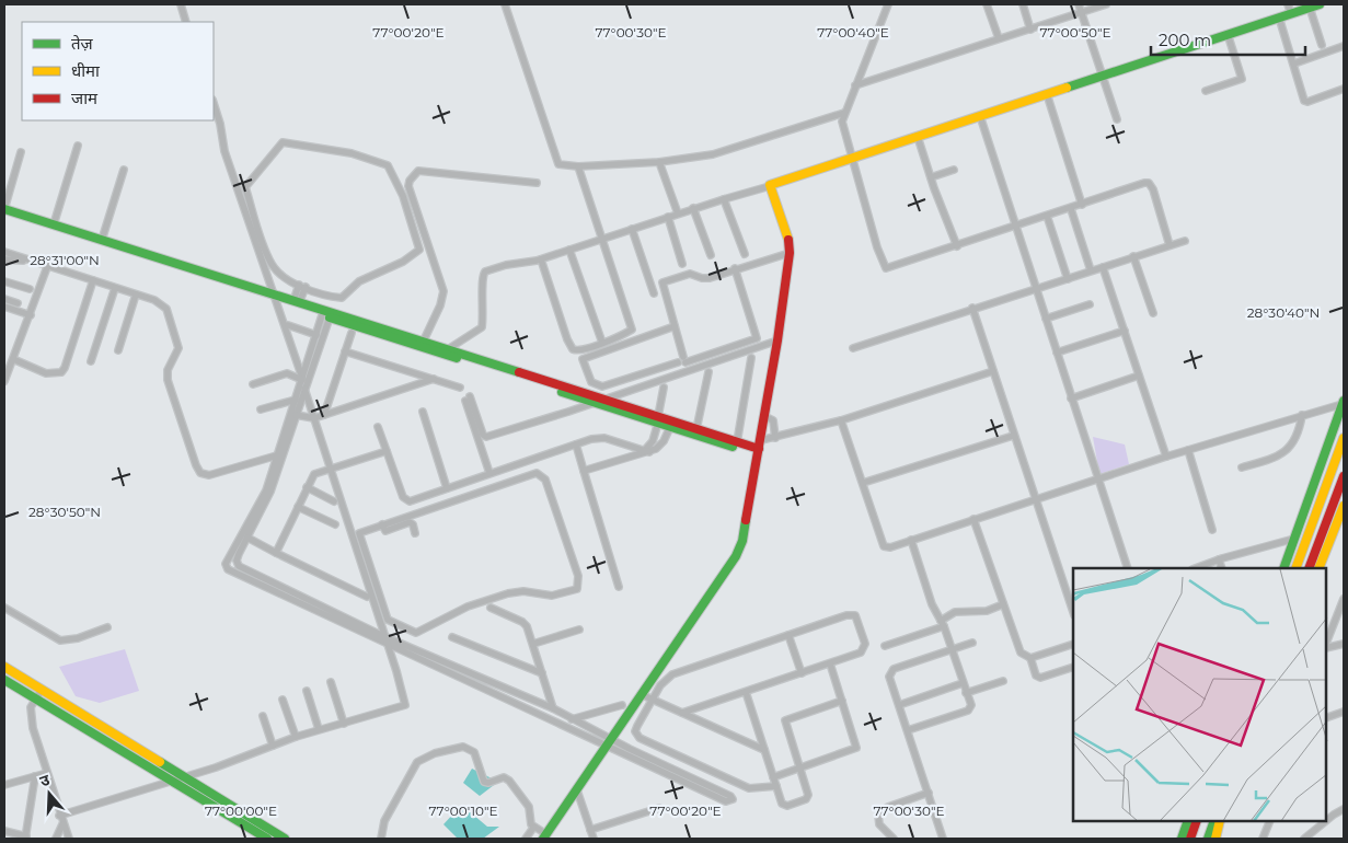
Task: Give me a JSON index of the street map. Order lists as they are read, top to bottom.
{
  "legend": ["तेज़", "धीमा", "जाम"],
  "scale_bar": "200 m",
  "north": "top",
  "coordinates": [
    "77°00'50\"E",
    "77°00'20\"E",
    "77°00'30\"E",
    "77°00'40\"E",
    "28°31'00\"N",
    "28°30'40\"N",
    "28°30'50\"N",
    "77°00'00\"E",
    "77°00'10\"E"
  ]
}
